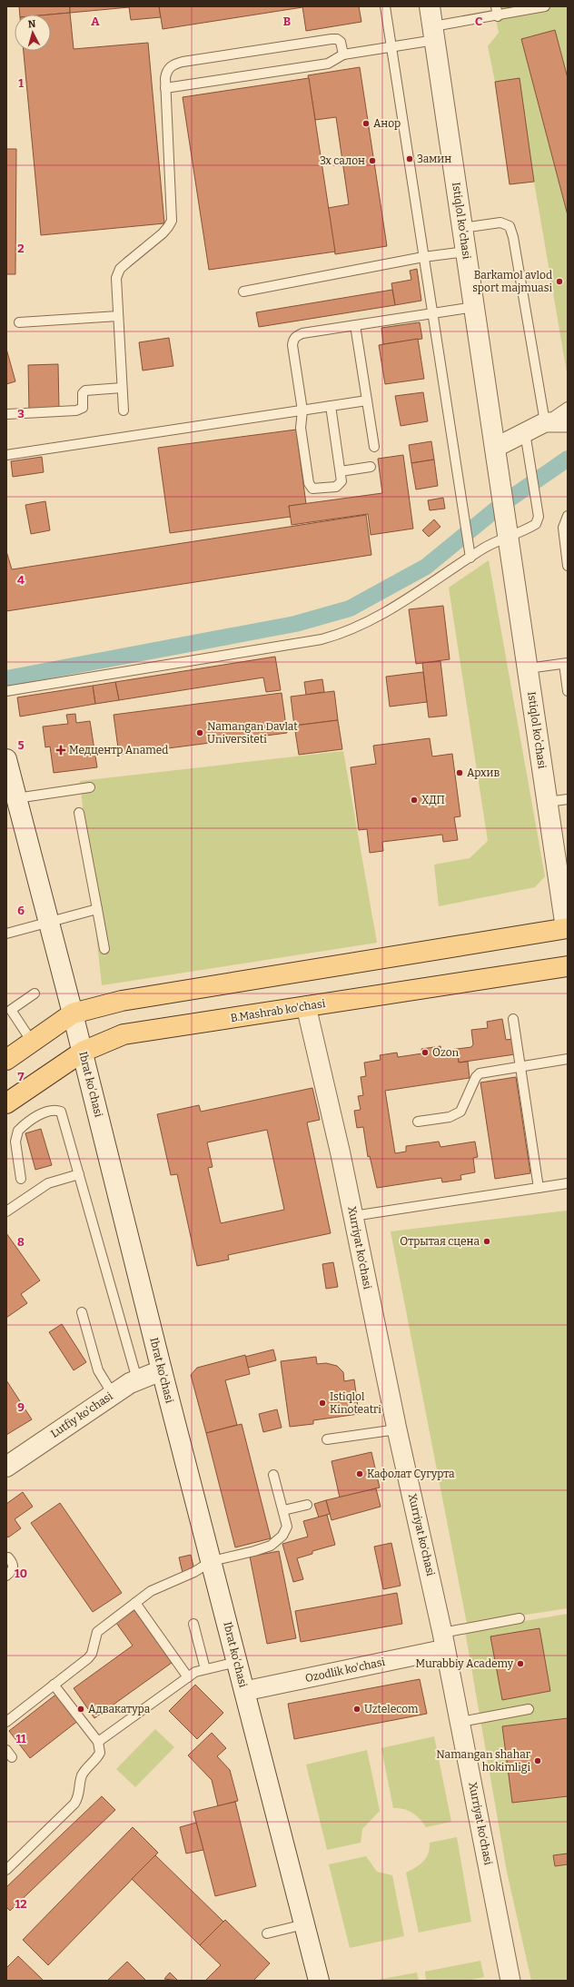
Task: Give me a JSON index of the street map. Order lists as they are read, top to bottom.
{
  "streets": {
    "main road": [
      "Istiqlol koʻchasi",
      "B.Mashrab ko'chasi",
      "Ibrat ko'chasi",
      "Lutfiy ko'chasi"
    ],
    "street": ["Xurriyat ko‘chasi", "Ozodlik ko'chasi"]
  },
  "crossings": [
    ["B.Mashrab ko'chasi", "Ibrat ko'chasi"],
    ["B.Mashrab ko'chasi", "Xurriyat ko‘chasi"],
    ["Ibrat ko'chasi", "Lutfiy ko'chasi"],
    ["Ibrat ko'chasi", "Ozodlik ko'chasi"],
    ["Xurriyat ko‘chasi", "Ozodlik ko'chasi"]
  ],
  "places": {
    "other": [
      "Анор",
      "Замин",
      "3х салон",
      "Barkamol avlod sport majmuasi",
      "Namangan Davlat Universiteti",
      "Архив",
      "ХДП",
      "Ozon",
      "Отрытая сцена",
      "Istiqlol Kinoteatri",
      "Кафолат Сугурта",
      "Murabbiy Academy",
      "Адвакатура",
      "Uztelecom",
      "Namangan shahar hokimligi"
    ],
    "health": ["Медцентр Anamed"]
  },
  "north": "top",
  "grid": {
    "columns": ["A", "B", "C"],
    "rows": [
      "1",
      "2",
      "3",
      "4",
      "5",
      "6",
      "7",
      "8",
      "9",
      "10",
      "11",
      "12"
    ]
  }
}
